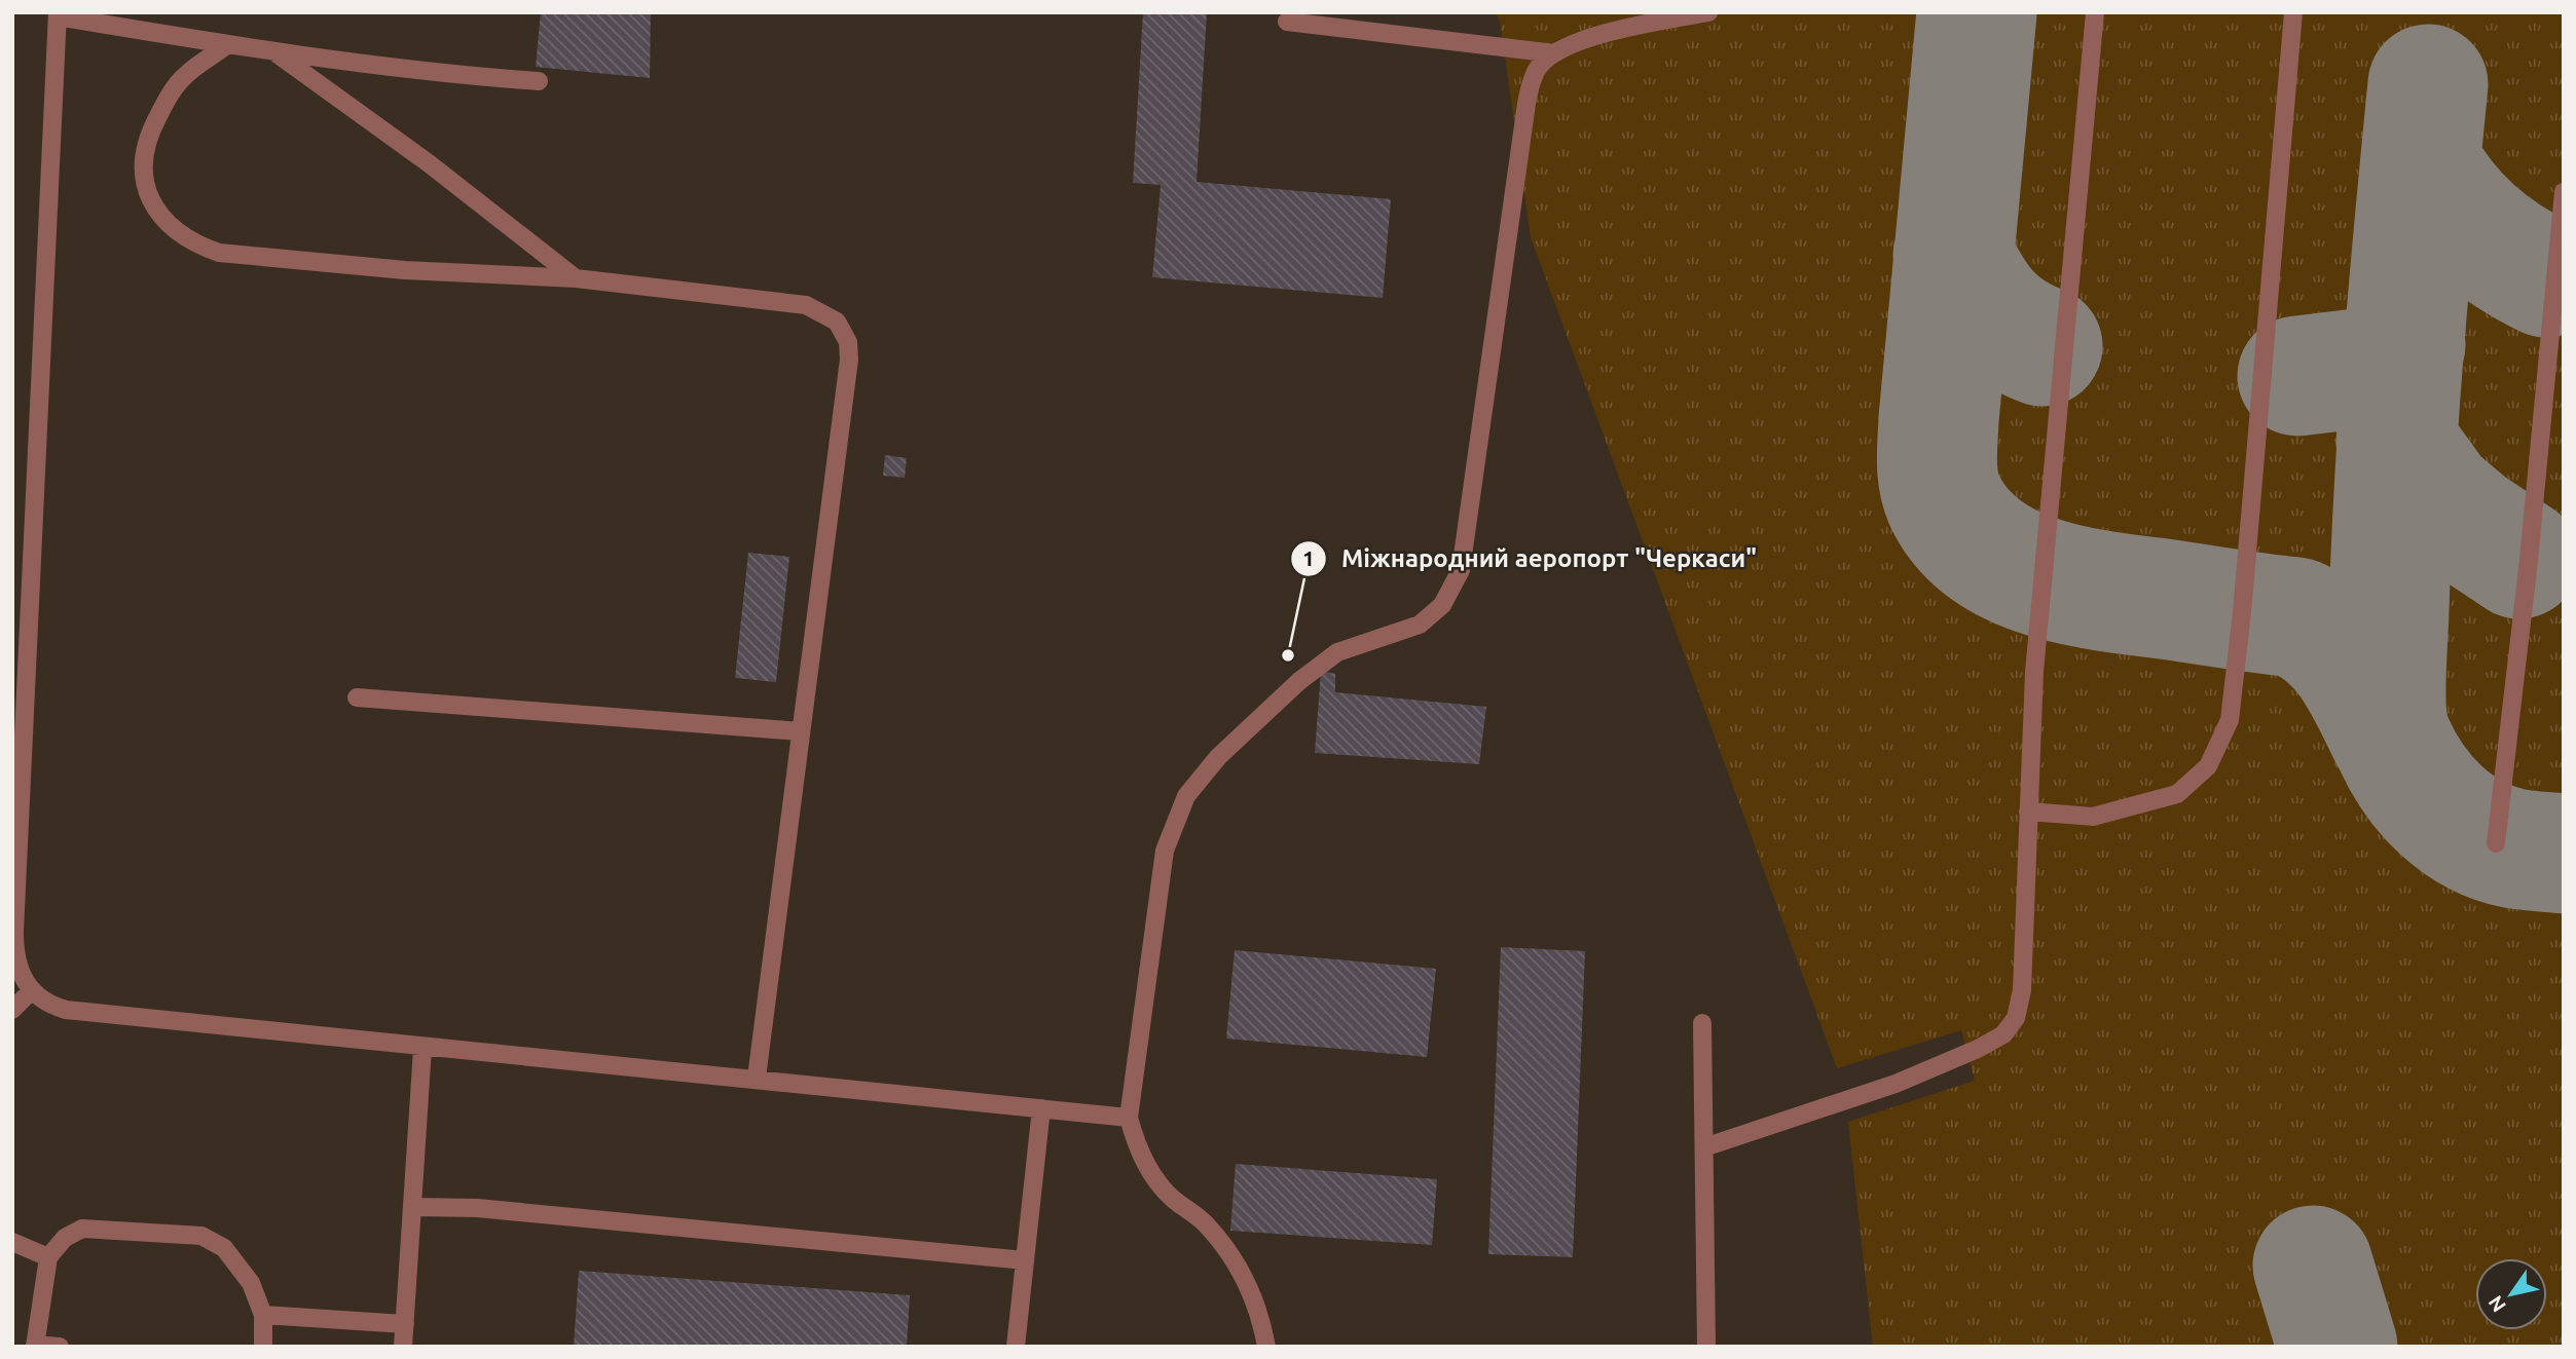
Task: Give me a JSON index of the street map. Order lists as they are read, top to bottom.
{
  "places": ["Міжнародний аеропорт \"Черкаси\""],
  "north": "bottom left"
}
